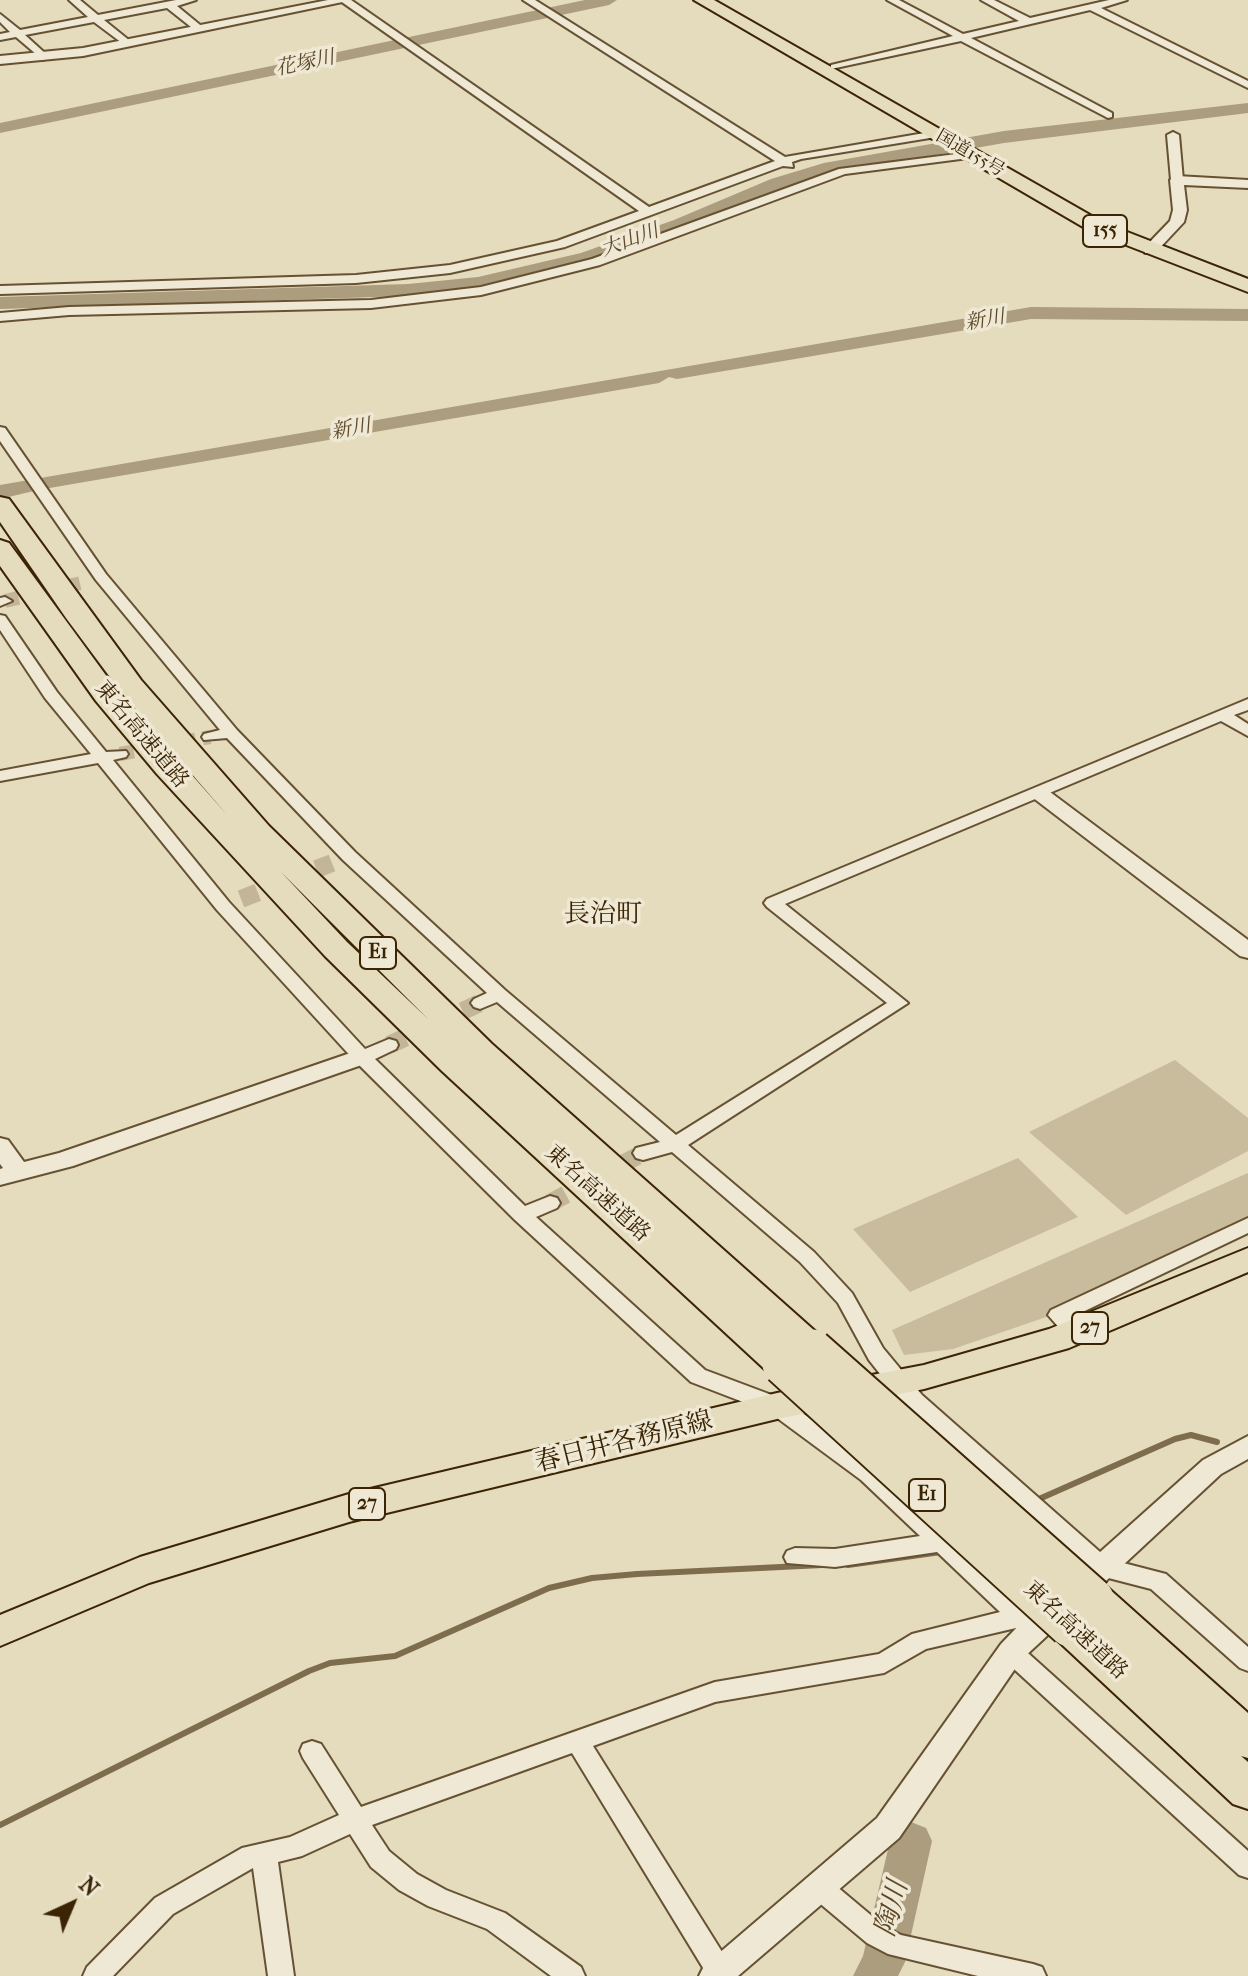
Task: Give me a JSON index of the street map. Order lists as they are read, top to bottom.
{
  "streets": {
    "highway": [
      "国道155号",
      "155",
      "東名高速道路",
      "E1"
    ],
    "main road": ["27", "春日井各務原線"]
  },
  "districts": ["長治町"],
  "water": [
    "花塚川",
    "大山川",
    "新川",
    "陶川"
  ],
  "north": "top right"
}
